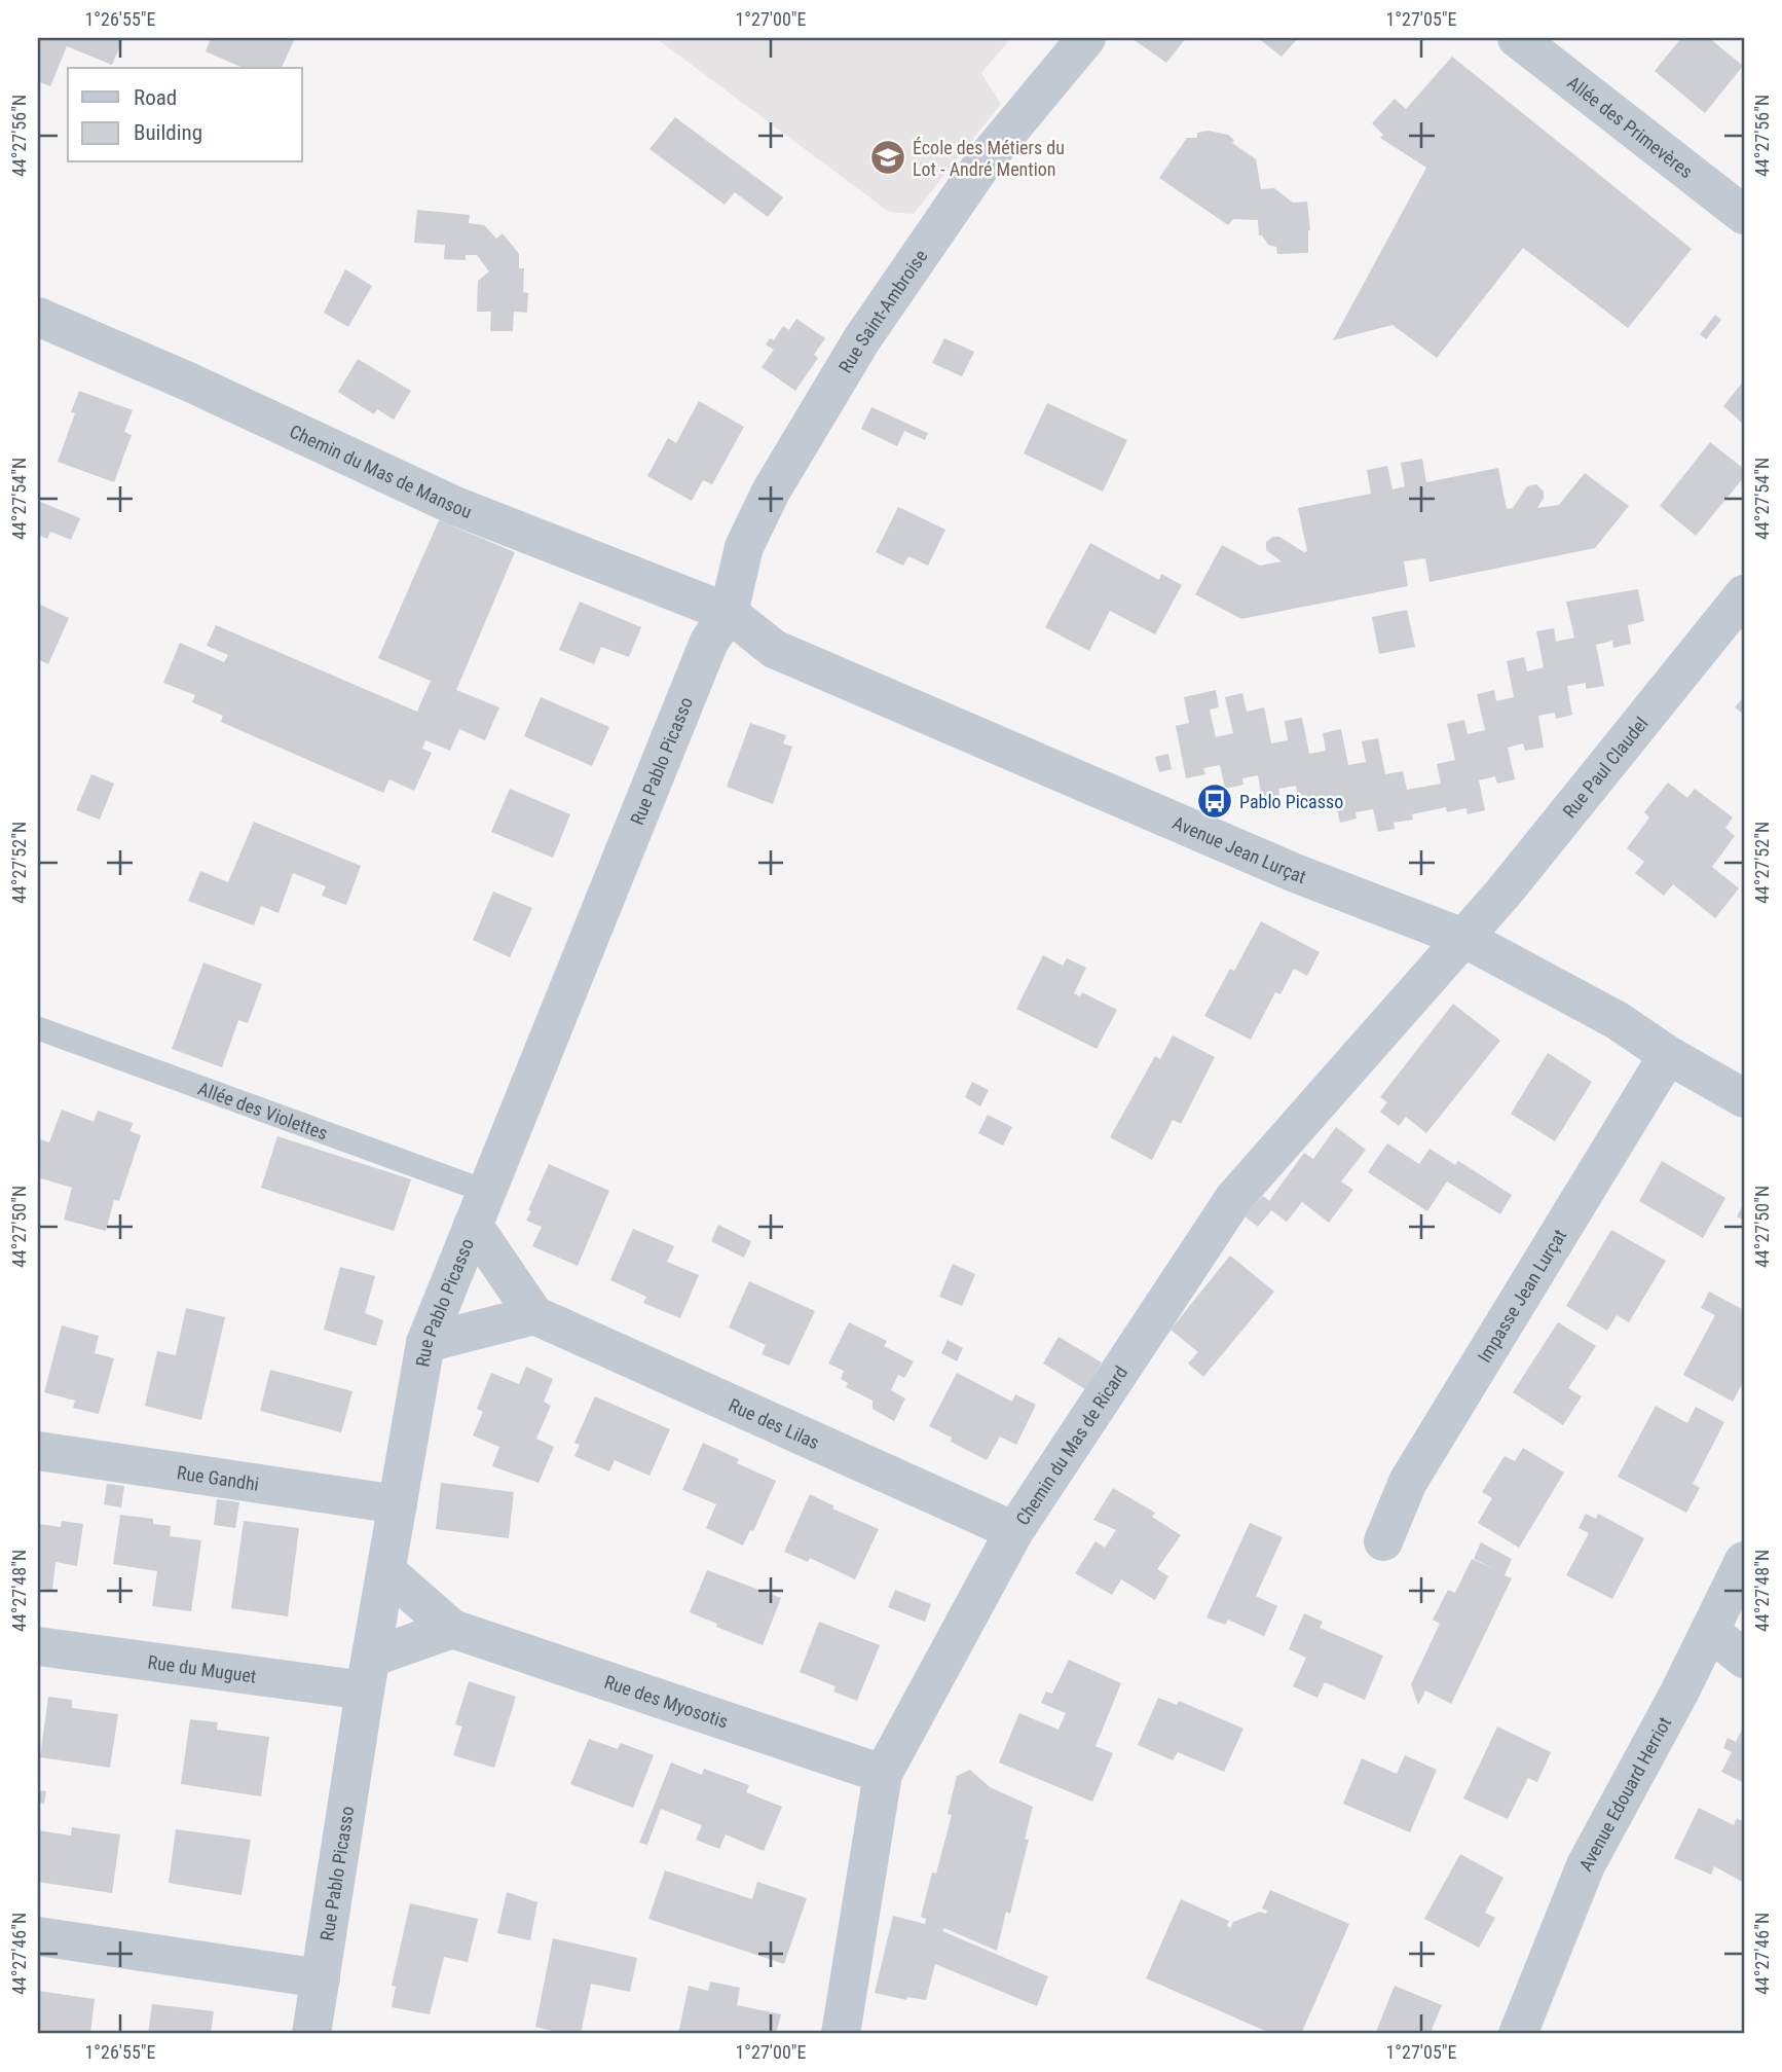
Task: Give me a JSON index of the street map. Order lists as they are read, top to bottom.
{
  "streets": {
    "street": [
      "Allée des Primevères",
      "Rue Saint-Ambroise",
      "Chemin du Mas de Mansou",
      "Rue Pablo Picasso",
      "Rue Paul Claudel",
      "Avenue Jean Lurçat",
      "Impasse Jean Lurçat",
      "Rue des Lilas",
      "Chemin du Mas de Ricard",
      "Rue Gandhi",
      "Rue du Muguet",
      "Rue des Myosotis",
      "Avenue Edouard Herriot"
    ],
    "lane": ["Allée des Violettes"]
  },
  "crossings": [
    ["Rue Saint-Ambroise", "Chemin du Mas de Mansou"],
    ["Rue Saint-Ambroise", "Rue Pablo Picasso"],
    ["Rue Saint-Ambroise", "Avenue Jean Lurçat"],
    ["Chemin du Mas de Mansou", "Rue Pablo Picasso"],
    ["Chemin du Mas de Mansou", "Avenue Jean Lurçat"],
    ["Rue Pablo Picasso", "Avenue Jean Lurçat"],
    ["Rue Pablo Picasso", "Allée des Violettes"],
    ["Rue Pablo Picasso", "Rue Gandhi"],
    ["Rue Pablo Picasso", "Rue du Muguet"],
    ["Rue Pablo Picasso", "Rue des Myosotis"],
    ["Rue Paul Claudel", "Avenue Jean Lurçat"],
    ["Rue Paul Claudel", "Chemin du Mas de Ricard"],
    ["Avenue Jean Lurçat", "Impasse Jean Lurçat"],
    ["Avenue Jean Lurçat", "Chemin du Mas de Ricard"],
    ["Rue des Lilas", "Chemin du Mas de Ricard"],
    ["Chemin du Mas de Ricard", "Rue des Myosotis"]
  ],
  "places": {
    "school or university": ["École des Métiers du Lot - André Mention"],
    "bus stop": ["Pablo Picasso"]
  },
  "legend": ["Road", "Building"],
  "coordinates": [
    "1°26'55\"E",
    "1°27'00\"E",
    "1°27'05\"E",
    "44°27'56\"N",
    "44°27'54\"N",
    "44°27'52\"N",
    "44°27'50\"N",
    "44°27'48\"N",
    "44°27'46\"N"
  ]
}
